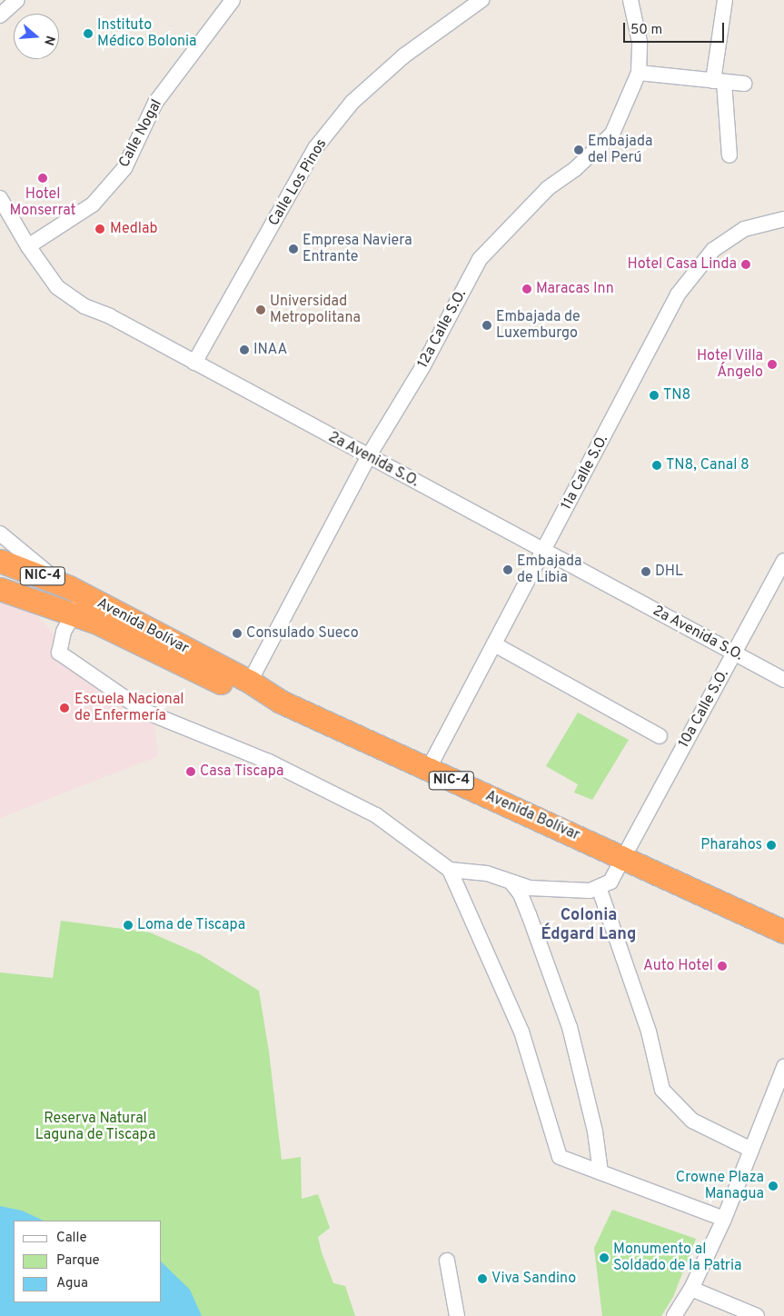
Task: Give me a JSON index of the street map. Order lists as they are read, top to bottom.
{
  "streets": {
    "highway": ["NIC-4", "Avenida Bolívar"],
    "street": [
      "Calle Nogal",
      "Calle Los Pinos",
      "12a Calle S.O.",
      "2a Avenida S.O.",
      "11a Calle S.O.",
      "10a Calle S.O."
    ]
  },
  "crossings": [
    ["Calle Nogal", "2a Avenida S.O."],
    ["Calle Los Pinos", "2a Avenida S.O."],
    ["12a Calle S.O.", "2a Avenida S.O."],
    ["12a Calle S.O.", "Avenida Bolívar"],
    ["2a Avenida S.O.", "11a Calle S.O."],
    ["2a Avenida S.O.", "10a Calle S.O."],
    ["11a Calle S.O.", "Avenida Bolívar"],
    ["Avenida Bolívar", "10a Calle S.O."]
  ],
  "districts": ["Colonia Édgard Lang"],
  "parks": ["Reserva Natural Laguna de Tiscapa"],
  "places": [
    "Instituto Médico Bolonia",
    "Embajada del Perú",
    "Hotel Monserrat",
    "Medlab",
    "Empresa Naviera Entrante",
    "Hotel Casa Linda",
    "Maracas Inn",
    "Universidad Metropolitana",
    "Embajada de Luxemburgo",
    "INAA",
    "Hotel Villa Ángelo",
    "TN8",
    "TN8, Canal 8",
    "Embajada de Libia",
    "DHL",
    "Consulado Sueco",
    "Escuela Nacional de Enfermería",
    "Casa Tiscapa",
    "Pharahos",
    "Loma de Tiscapa",
    "Auto Hotel",
    "Crowne Plaza Managua",
    "Monumento al Soldado de la Patria",
    "Viva Sandino"
  ],
  "legend": ["Calle", "Parque", "Agua"],
  "scale_bar": "50 m",
  "north": "right"
}
